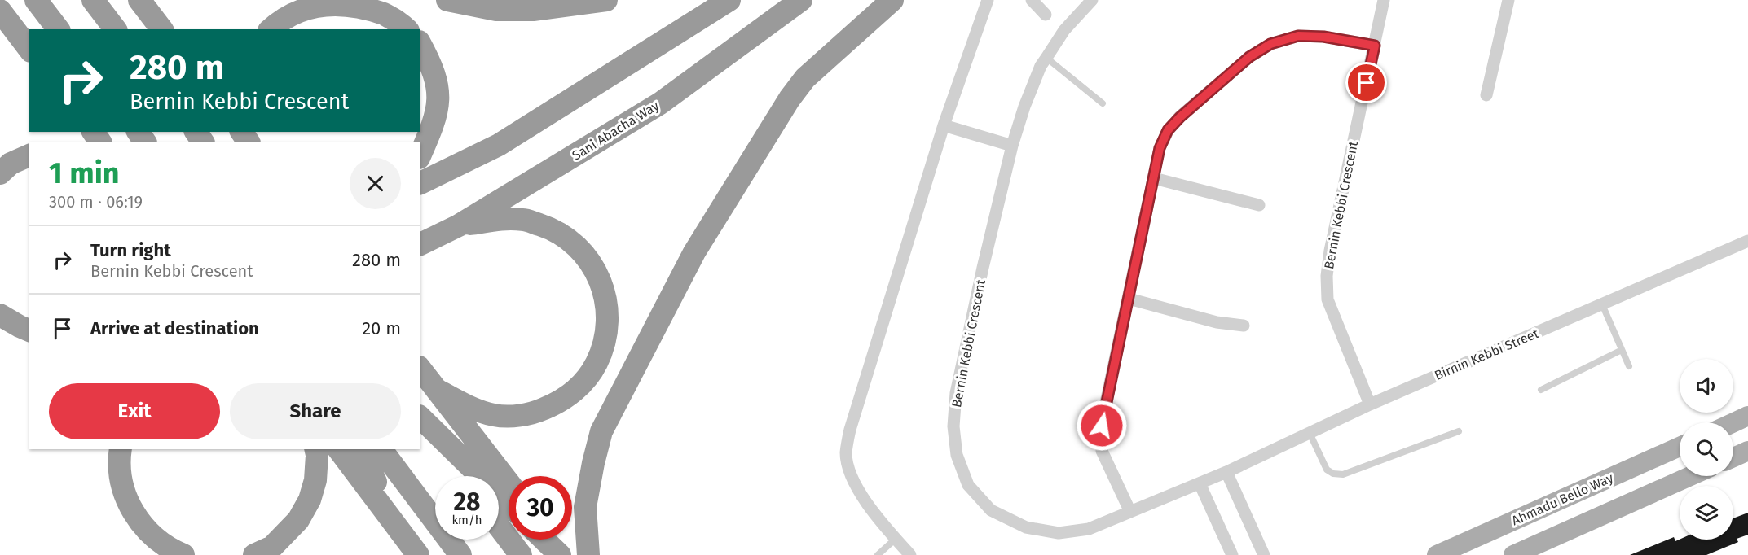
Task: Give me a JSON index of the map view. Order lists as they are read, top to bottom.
{
  "streets": {
    "highway": ["Sani Abacha Way"],
    "main road": ["Ahmadu Bello Way"],
    "street": ["Bernin Kebbi Crescent", "Birnin Kebbi Street"]
  },
  "crossings": [
    ["Bernin Kebbi Crescent", "Birnin Kebbi Street"]
  ],
  "page": {
    "turn": ["280 m", "Bernin Kebbi Crescent"],
    "heading": ["1 min", "300 m · 06:19"],
    "list": [
      {
        "name": "Turn right",
        "note": "Bernin Kebbi Crescent",
        "value": "280 m"
      },
      {
        "name": "Arrive at destination",
        "value": "20 m"
      }
    ],
    "buttons": ["Exit", "Share"],
    "speed": "28 km/h",
    "limit": "30"
  }
}
